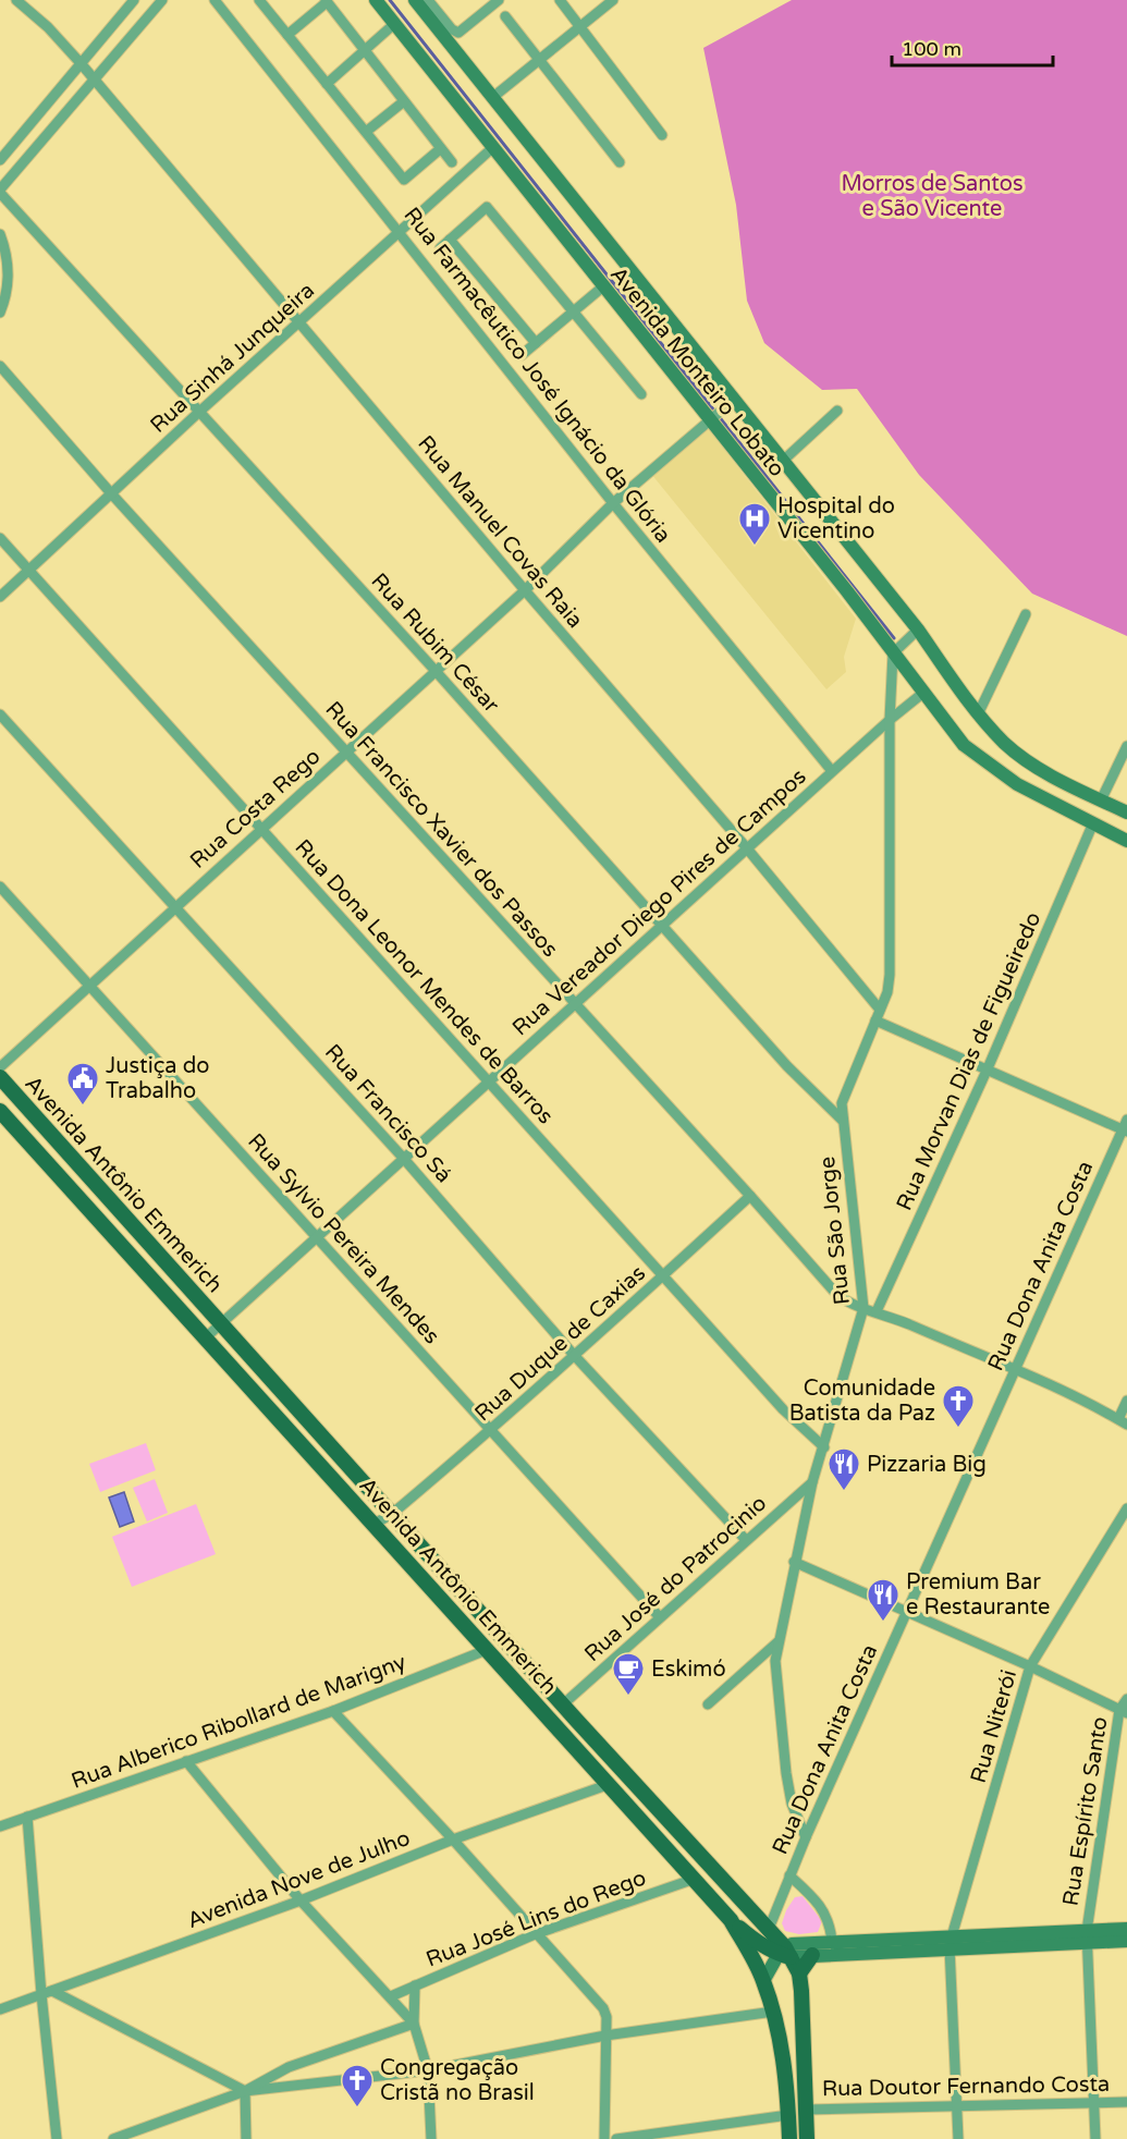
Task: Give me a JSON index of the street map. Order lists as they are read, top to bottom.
{
  "streets": {
    "main road": ["Avenida Antônio Emmerich"],
    "street": [
      "Rua Sinhá Junqueira",
      "Avenida Monteiro Lobato",
      "Rua Farmacêutico José Ignácio da Glória",
      "Rua Manuel Covas Raia",
      "Rua Rubim César",
      "Rua Costa Rego",
      "Rua Francisco Xavier dos Passos",
      "Rua Vereador Diego Pires de Campos",
      "Rua Dona Leonor Mendes de Barros",
      "Rua Morvan Dias de Figueiredo",
      "Rua Francisco Sá",
      "Rua São Jorge",
      "Rua Sylvio Pereira Mendes",
      "Rua Dona Anita Costa",
      "Rua Duque de Caxias",
      "Rua José do Patrocinio",
      "Rua Alberico Ribollard de Marigny",
      "Rua Niterói",
      "Rua Espírito Santo",
      "Avenida Nove de Julho",
      "Rua José Lins do Rego",
      "Rua Doutor Fernando Costa"
    ]
  },
  "crossings": [
    ["Rua Sinhá Junqueira", "Avenida Monteiro Lobato"],
    ["Rua Sinhá Junqueira", "Rua Farmacêutico José Ignácio da Glória"],
    ["Rua Sinhá Junqueira", "Rua Manuel Covas Raia"],
    ["Rua Sinhá Junqueira", "Rua Rubim César"],
    ["Rua Sinhá Junqueira", "Rua Francisco Xavier dos Passos"],
    ["Rua Sinhá Junqueira", "Rua Dona Leonor Mendes de Barros"],
    ["Avenida Monteiro Lobato", "Rua Costa Rego"],
    ["Avenida Monteiro Lobato", "Rua Vereador Diego Pires de Campos"],
    ["Avenida Monteiro Lobato", "Rua Morvan Dias de Figueiredo"],
    ["Avenida Monteiro Lobato", "Rua São Jorge"],
    ["Rua Farmacêutico José Ignácio da Glória", "Rua Costa Rego"],
    ["Rua Farmacêutico José Ignácio da Glória", "Rua Vereador Diego Pires de Campos"],
    ["Rua Manuel Covas Raia", "Rua Costa Rego"],
    ["Rua Manuel Covas Raia", "Rua Vereador Diego Pires de Campos"],
    ["Rua Manuel Covas Raia", "Rua São Jorge"],
    ["Rua Rubim César", "Rua Costa Rego"],
    ["Rua Rubim César", "Rua Vereador Diego Pires de Campos"],
    ["Rua Rubim César", "Rua São Jorge"],
    ["Rua Costa Rego", "Rua Francisco Xavier dos Passos"],
    ["Rua Costa Rego", "Rua Dona Leonor Mendes de Barros"],
    ["Rua Costa Rego", "Rua Francisco Sá"],
    ["Rua Costa Rego", "Rua Sylvio Pereira Mendes"],
    ["Rua Francisco Xavier dos Passos", "Rua Vereador Diego Pires de Campos"],
    ["Rua Francisco Xavier dos Passos", "Rua Morvan Dias de Figueiredo"],
    ["Rua Francisco Xavier dos Passos", "Rua São Jorge"],
    ["Rua Francisco Xavier dos Passos", "Rua Dona Anita Costa"],
    ["Rua Francisco Xavier dos Passos", "Rua Duque de Caxias"],
    ["Rua Vereador Diego Pires de Campos", "Rua Dona Leonor Mendes de Barros"],
    ["Rua Vereador Diego Pires de Campos", "Rua Francisco Sá"],
    ["Rua Vereador Diego Pires de Campos", "Avenida Antônio Emmerich"],
    ["Rua Vereador Diego Pires de Campos", "Rua São Jorge"],
    ["Rua Vereador Diego Pires de Campos", "Rua Sylvio Pereira Mendes"],
    ["Rua Dona Leonor Mendes de Barros", "Rua São Jorge"],
    ["Rua Dona Leonor Mendes de Barros", "Rua Duque de Caxias"],
    ["Rua Francisco Sá", "Rua Duque de Caxias"],
    ["Rua Francisco Sá", "Rua José do Patrocinio"],
    ["Avenida Antônio Emmerich", "Rua Dona Anita Costa"],
    ["Avenida Antônio Emmerich", "Rua Duque de Caxias"],
    ["Avenida Antônio Emmerich", "Rua José do Patrocinio"],
    ["Avenida Antônio Emmerich", "Rua Alberico Ribollard de Marigny"],
    ["Avenida Antônio Emmerich", "Avenida Nove de Julho"],
    ["Avenida Antônio Emmerich", "Rua José Lins do Rego"],
    ["Rua São Jorge", "Rua Dona Anita Costa"],
    ["Rua São Jorge", "Rua José do Patrocinio"],
    ["Rua Sylvio Pereira Mendes", "Rua Duque de Caxias"],
    ["Rua Sylvio Pereira Mendes", "Rua José do Patrocinio"],
    ["Rua Niterói", "Rua Doutor Fernando Costa"],
    ["Rua Espírito Santo", "Rua Doutor Fernando Costa"]
  ],
  "parks": ["Morros de Santos e São Vicente"],
  "places": {
    "hospital": ["Hospital do Vicentino"],
    "public building": ["Justiça do Trabalho"],
    "church": ["Comunidade Batista da Paz", "Congregação Cristã no Brasil"],
    "restaurant": ["Pizzaria Big", "Premium Bar e Restaurante"],
    "cafe": ["Eskimó"]
  },
  "scale_bar": "100 m"
}
